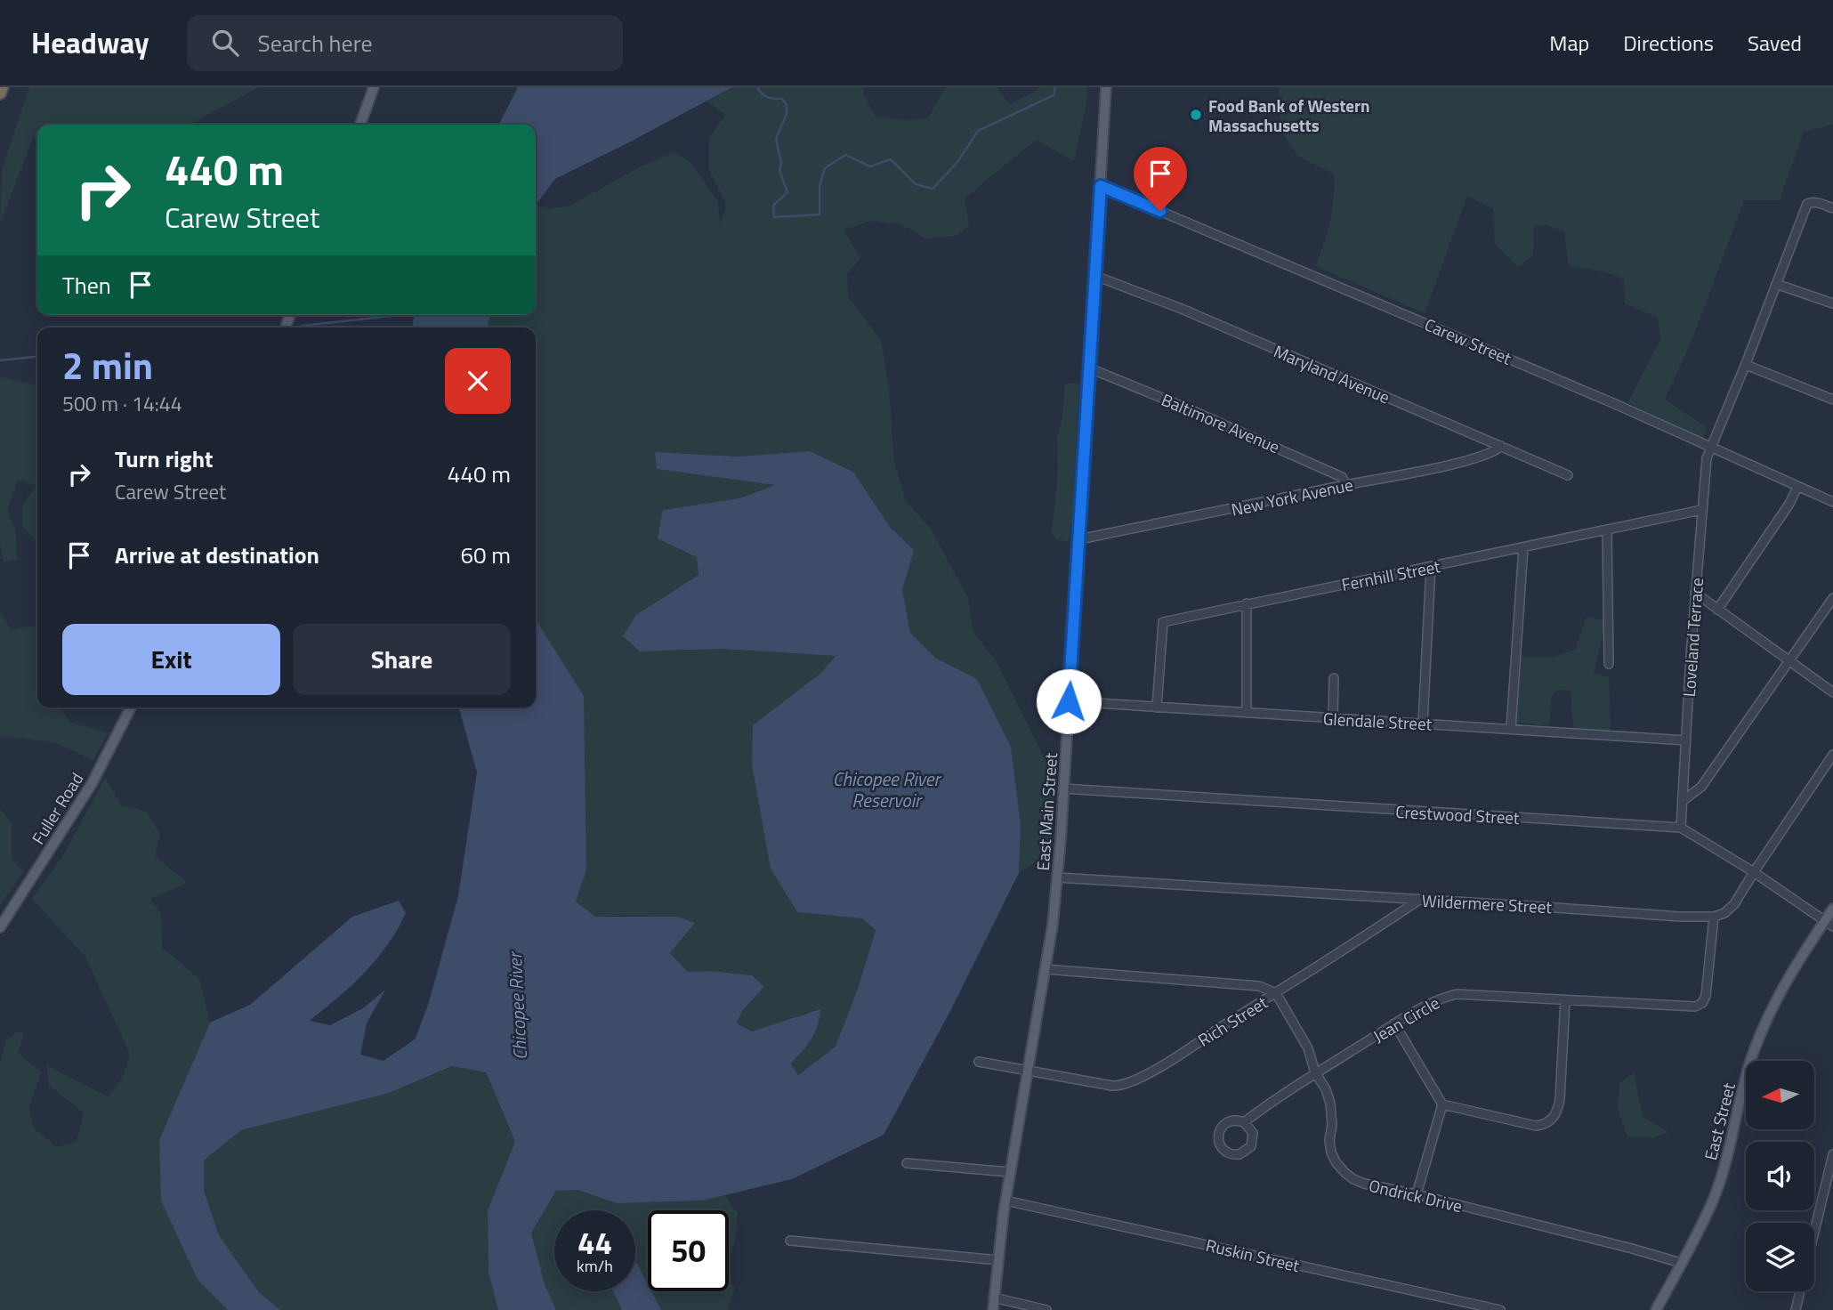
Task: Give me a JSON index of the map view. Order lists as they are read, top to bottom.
{
  "streets": {
    "main road": ["Fuller Road", "East Main Street", "East Street"],
    "street": [
      "Carew Street",
      "Maryland Avenue",
      "Baltimore Avenue",
      "New York Avenue",
      "Fernhill Street",
      "Loveland Terrace",
      "Glendale Street",
      "Crestwood Street",
      "Wildermere Street",
      "Jean Circle",
      "Rich Street",
      "Ondrick Drive",
      "Ruskin Street"
    ]
  },
  "crossings": [
    ["Carew Street", "Loveland Terrace"],
    ["Carew Street", "East Main Street"],
    ["Maryland Avenue", "New York Avenue"],
    ["Maryland Avenue", "East Main Street"],
    ["Baltimore Avenue", "New York Avenue"],
    ["Baltimore Avenue", "East Main Street"],
    ["New York Avenue", "East Main Street"],
    ["Fernhill Street", "Loveland Terrace"],
    ["Fernhill Street", "Glendale Street"],
    ["Loveland Terrace", "Glendale Street"],
    ["Loveland Terrace", "Crestwood Street"],
    ["Glendale Street", "East Main Street"],
    ["East Main Street", "Crestwood Street"],
    ["East Main Street", "Wildermere Street"],
    ["East Main Street", "Rich Street"],
    ["East Main Street", "Ruskin Street"],
    ["Crestwood Street", "East Street"],
    ["Wildermere Street", "Jean Circle"],
    ["Wildermere Street", "Rich Street"],
    ["Jean Circle", "Ondrick Drive"],
    ["Rich Street", "Ondrick Drive"],
    ["East Street", "Ondrick Drive"]
  ],
  "water": ["Chicopee River Reservoir", "Chicopee River"],
  "places": ["Food Bank of Western Massachusetts"],
  "north": "left",
  "page": {
    "header": "Headway",
    "search": "Search here",
    "nav": ["Map", "Directions", "Saved"],
    "turn": ["440 m", "Carew Street"],
    "then": "Then",
    "heading": ["2 min", "500 m · 14:44"],
    "list": [
      {
        "name": "Turn right",
        "note": "Carew Street",
        "value": "440 m"
      },
      {
        "name": "Arrive at destination",
        "value": "60 m"
      }
    ],
    "buttons": ["Exit", "Share"],
    "speed": "44 km/h",
    "limit": "50"
  }
}
